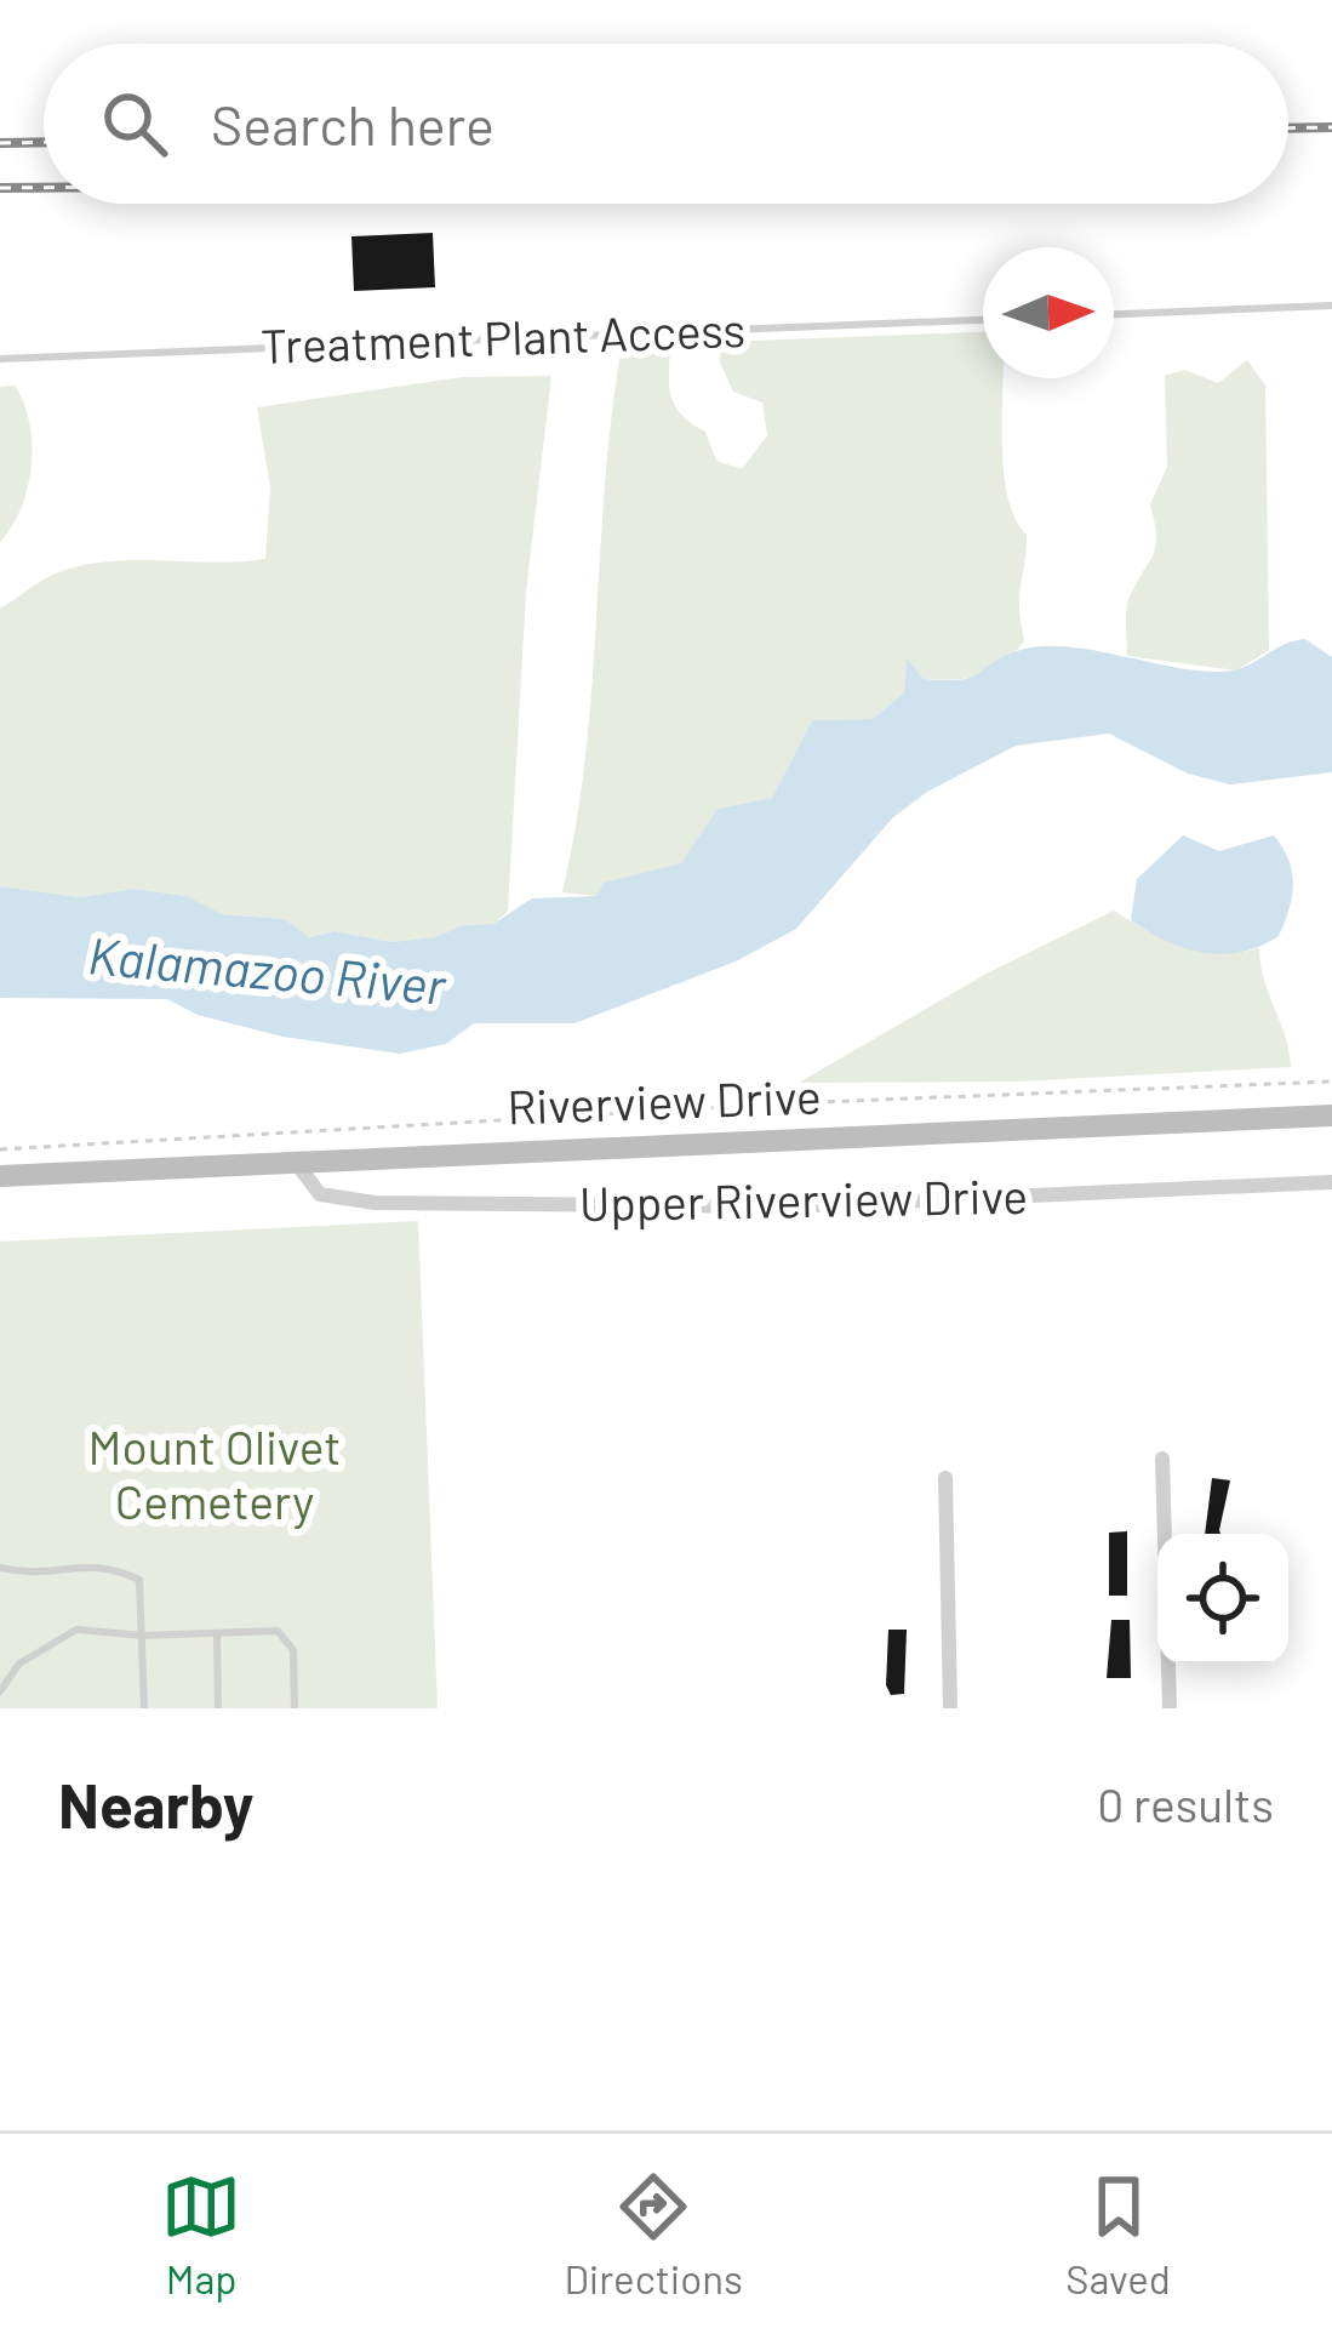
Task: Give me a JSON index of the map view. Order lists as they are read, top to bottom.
{
  "streets": {
    "street": ["Riverview Drive", "Upper Riverview Drive"],
    "lane": ["Treatment Plant Access"]
  },
  "crossings": [
    ["Riverview Drive", "Upper Riverview Drive"]
  ],
  "water": ["Kalamazoo River"],
  "parks": ["Mount Olivet Cemetery"],
  "north": "right",
  "page": {
    "search": "Search here",
    "heading": ["Nearby", "0 results"],
    "nav": ["Map", "Directions", "Saved"]
  }
}
